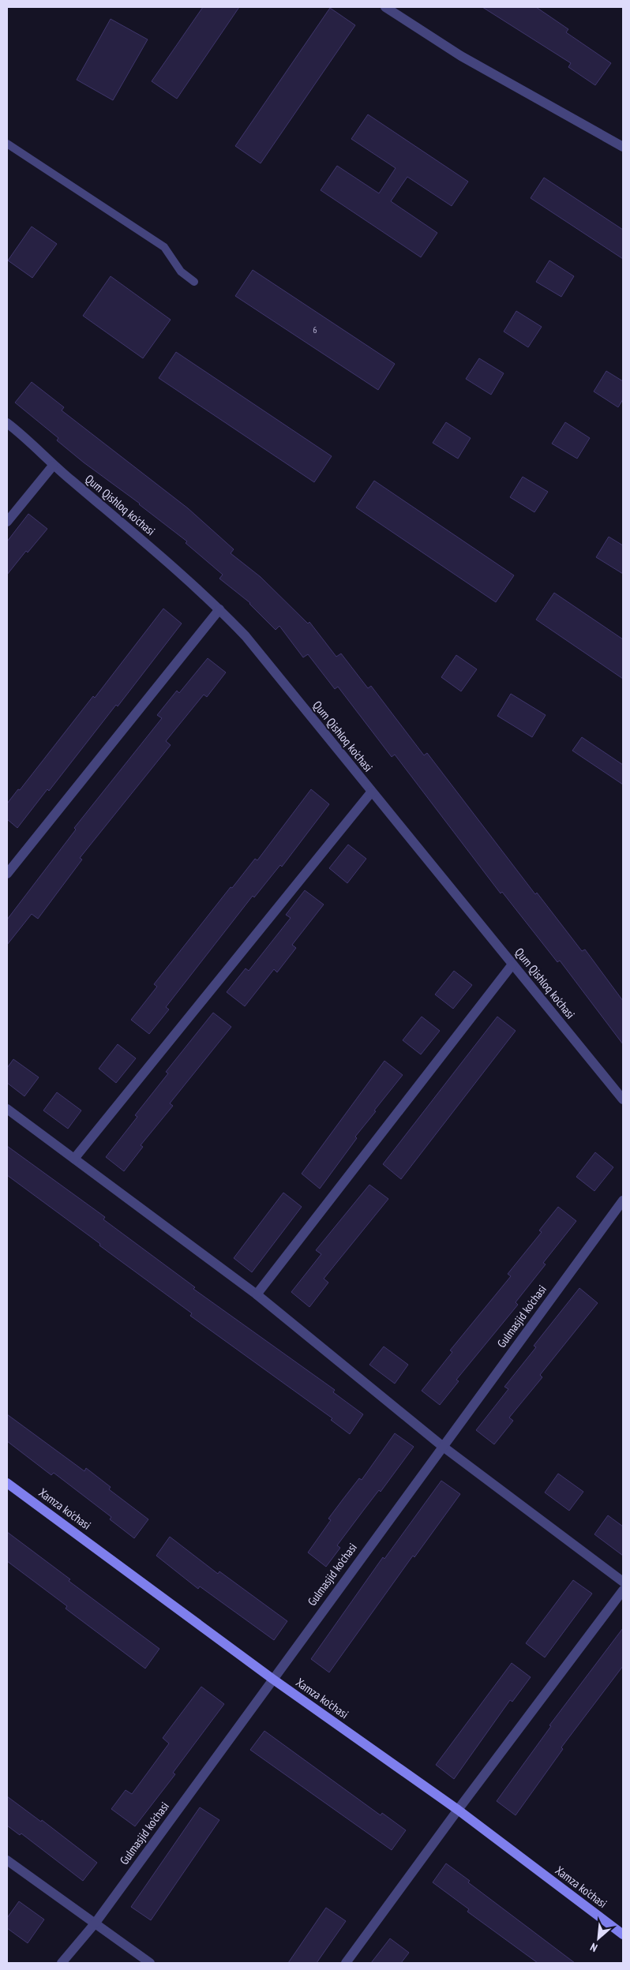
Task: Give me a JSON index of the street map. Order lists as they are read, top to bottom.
{
  "streets": {
    "street": ["Qum Qishloq ko'chasi", "Gulmasjid ko'chasi", "Xamza ko'chasi"]
  },
  "crossings": [
    ["Gulmasjid ko'chasi", "Xamza ko'chasi"]
  ],
  "house_numbers": ["6"],
  "north": "bottom left"
}
